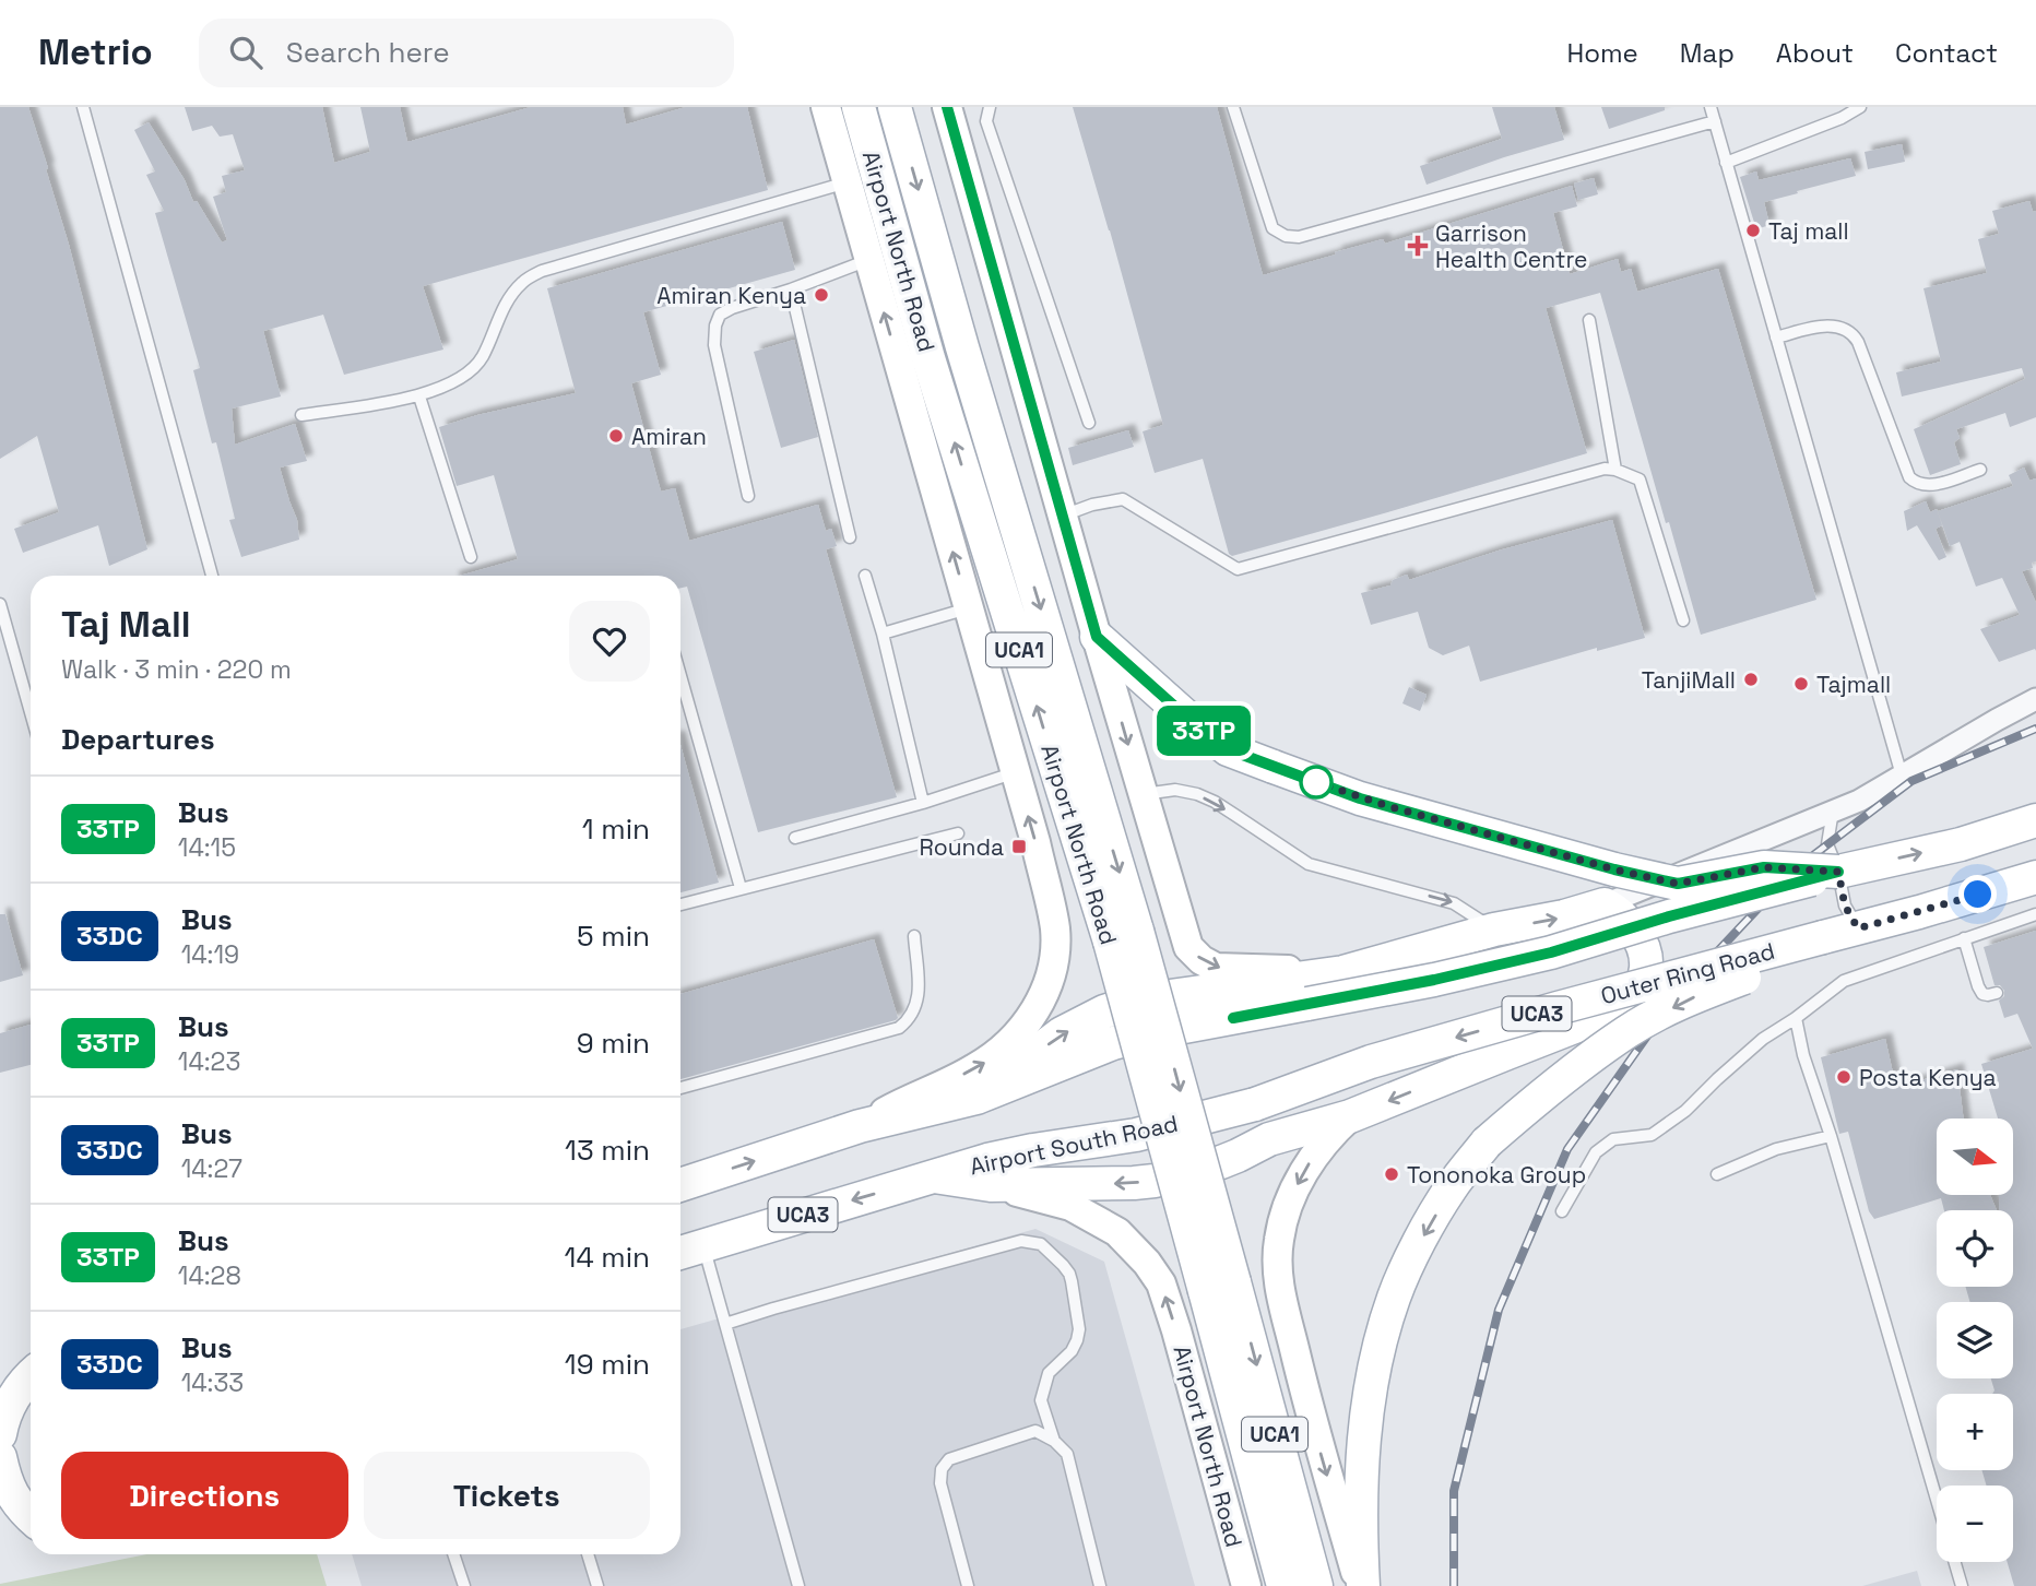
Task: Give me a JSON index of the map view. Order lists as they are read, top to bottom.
{
  "streets": {
    "main road": [
      "Airport North Road",
      "UCA1",
      "Outer Ring Road",
      "UCA3",
      "Airport South Road"
    ]
  },
  "crossings": [
    ["Airport North Road", "UCA3"],
    ["Outer Ring Road", "Airport South Road"]
  ],
  "places": {
    "other": [
      "Taj mall",
      "Amiran Kenya",
      "Amiran",
      "TanjiMall",
      "Tajmall",
      "Posta Kenya",
      "Tononoka Group"
    ],
    "health": ["Garrison Health Centre"],
    "transit": ["Rounda"]
  },
  "lines": ["bus line 33TP"],
  "north": "right",
  "page": {
    "header": "Metrio",
    "search": "Search here",
    "nav": [
      "Home",
      "Map",
      "About",
      "Contact"
    ],
    "on_map": "33TP",
    "heading": [
      ["Taj Mall", "Walk · 3 min · 220 m"],
      "Departures"
    ],
    "list": [
      {
        "mark": "33TP",
        "name": "Bus",
        "note": "14:15",
        "value": "1 min"
      },
      {
        "mark": "33DC",
        "name": "Bus",
        "note": "14:19",
        "value": "5 min"
      },
      {
        "mark": "33TP",
        "name": "Bus",
        "note": "14:23",
        "value": "9 min"
      },
      {
        "mark": "33DC",
        "name": "Bus",
        "note": "14:27",
        "value": "13 min"
      },
      {
        "mark": "33TP",
        "name": "Bus",
        "note": "14:28",
        "value": "14 min"
      },
      {
        "mark": "33DC",
        "name": "Bus",
        "note": "14:33",
        "value": "19 min"
      }
    ],
    "map_buttons": ["+", "−"],
    "buttons": ["Directions", "Tickets"]
  }
}
